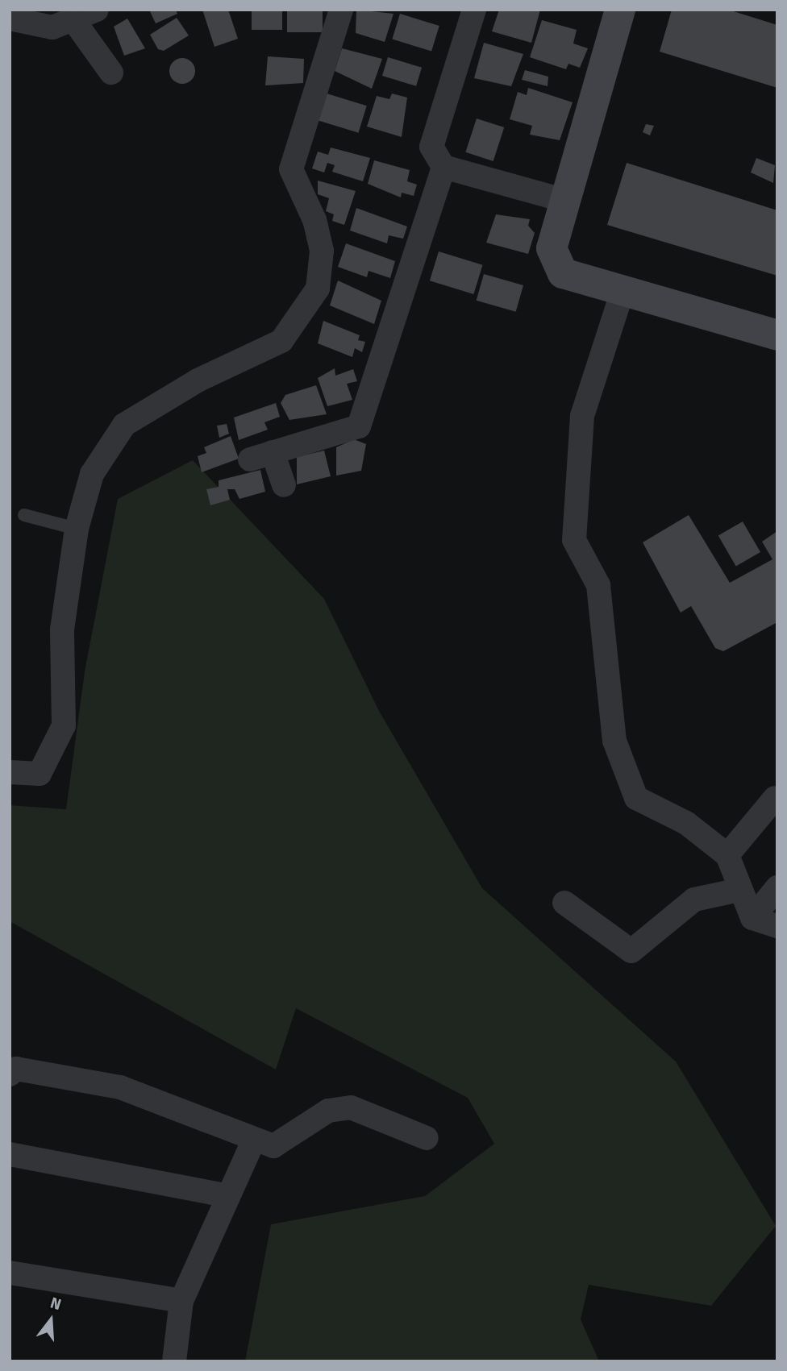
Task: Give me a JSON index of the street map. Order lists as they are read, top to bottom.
{
  "north": "top"
}
